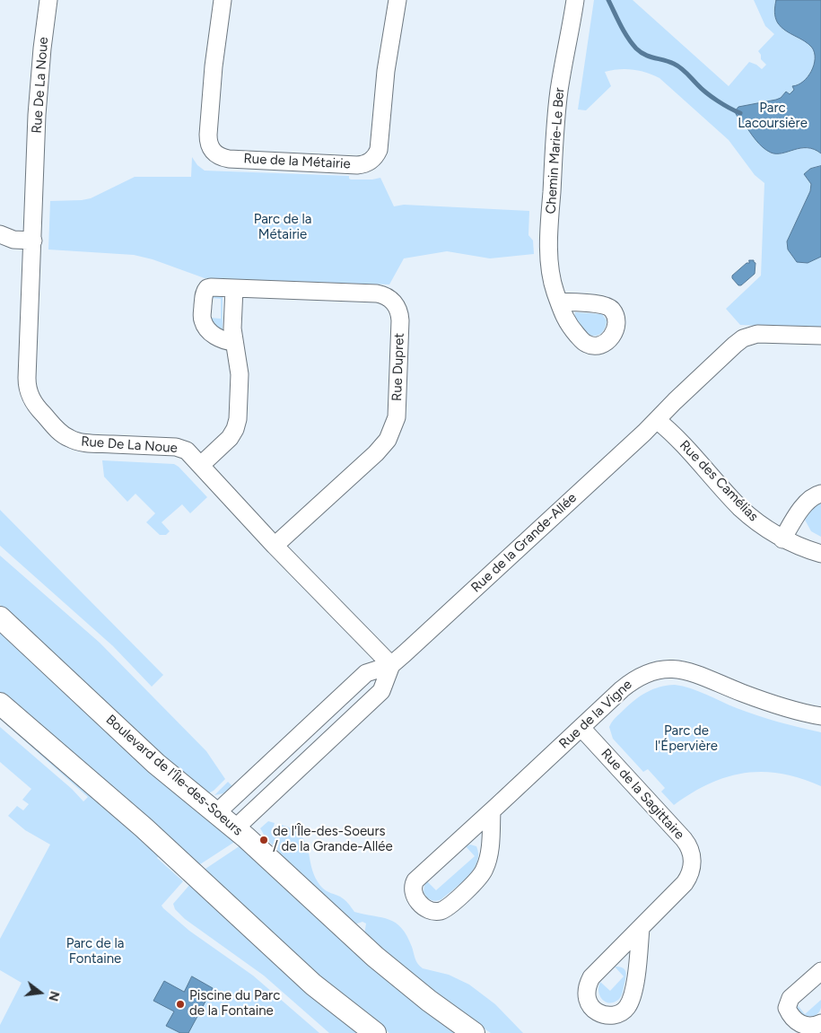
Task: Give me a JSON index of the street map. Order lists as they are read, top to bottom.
{
  "streets": {
    "street": [
      "Rue De La Noue",
      "Chemin Marie-Le Ber",
      "Rue de la Métairie",
      "Rue Dupret",
      "Rue des Camélias",
      "Rue de la Grande-Allée",
      "Rue de la Vigne",
      "Boulevard de l'Île-des-Soeurs",
      "Rue de la Sagittaire"
    ]
  },
  "crossings": [
    ["Rue De La Noue", "Rue Dupret"],
    ["Rue De La Noue", "Rue de la Grande-Allée"],
    ["Rue des Camélias", "Rue de la Grande-Allée"],
    ["Rue de la Grande-Allée", "Boulevard de l'Île-des-Soeurs"],
    ["Rue de la Vigne", "Rue de la Sagittaire"]
  ],
  "parks": [
    "Parc Lacoursière",
    "Parc de la Métairie",
    "Parc de l'Épervière",
    "Parc de la Fontaine"
  ],
  "places": ["de l'Île-des-Soeurs / de la Grande-Allée", "Piscine du Parc de la Fontaine"],
  "north": "right"
}
